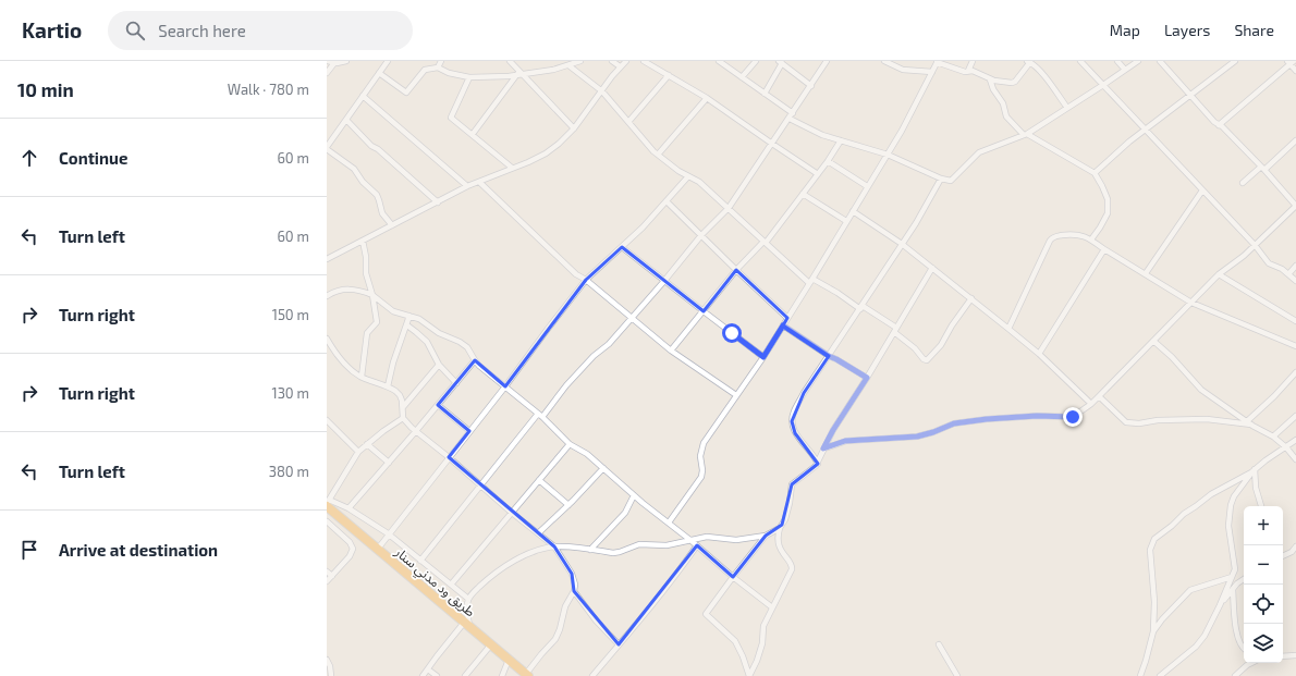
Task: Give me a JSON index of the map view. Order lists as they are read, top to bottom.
{
  "streets": {
    "highway": ["طريق ود مدني سنار"]
  },
  "page": {
    "header": "Kartio",
    "search": "Search here",
    "nav": ["Map", "Layers", "Share"],
    "heading": ["10 min", "Walk · 780 m"],
    "list": [
      ["Continue", "60 m"],
      ["Turn left", "60 m"],
      ["Turn right", "150 m"],
      ["Turn right", "130 m"],
      ["Turn left", "380 m"],
      "Arrive at destination"
    ],
    "map_buttons": ["+", "−"]
  }
}
